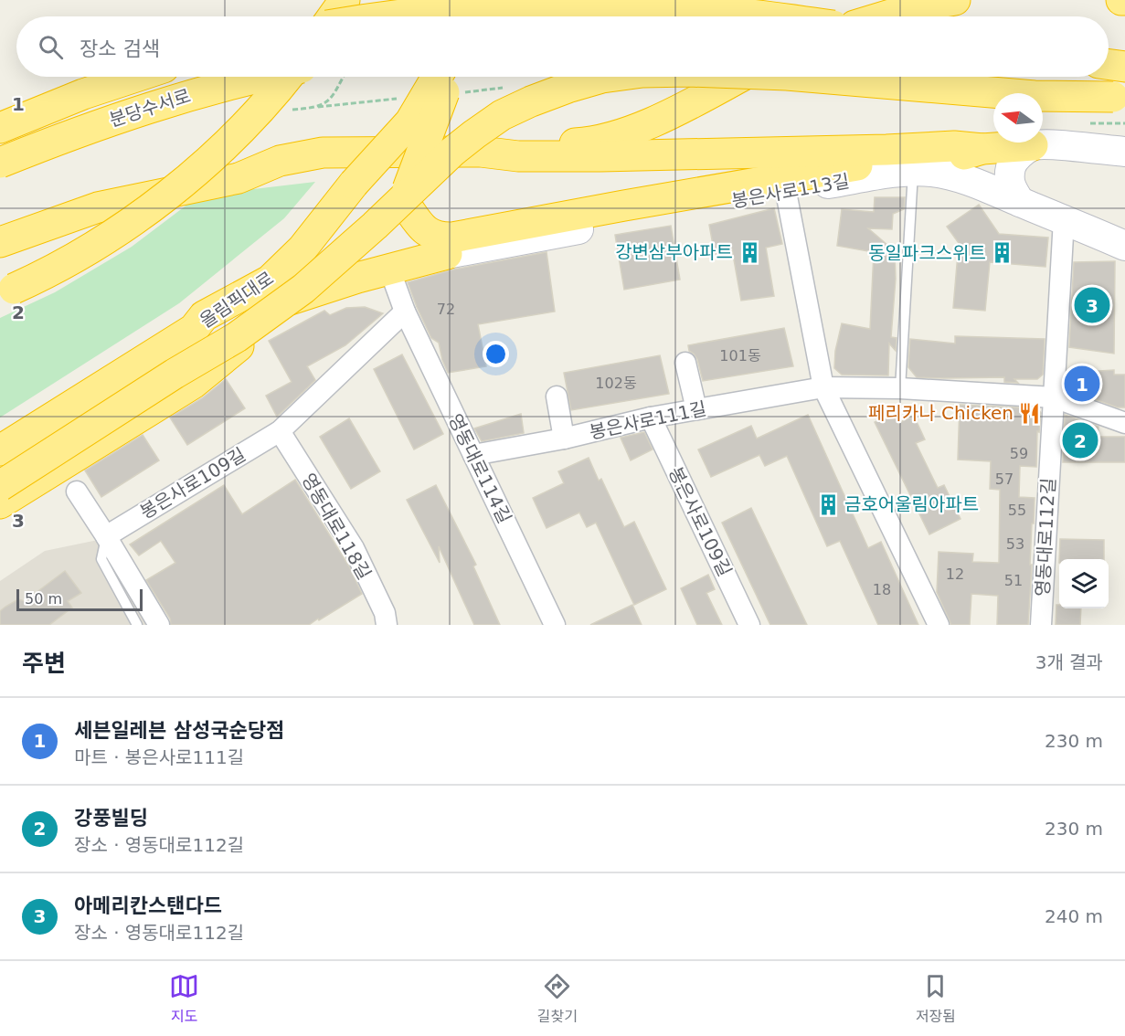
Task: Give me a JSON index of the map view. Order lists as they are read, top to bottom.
{
  "streets": {
    "highway": ["분당수서로", "올림픽대로"],
    "street": [
      "봉은사로113길",
      "봉은사로111길",
      "영동대로114길",
      "봉은사로109길",
      "영동대로118길",
      "영동대로112길"
    ]
  },
  "crossings": [
    ["봉은사로113길", "영동대로112길"],
    ["봉은사로111길", "영동대로114길"],
    ["봉은사로111길", "봉은사로109길"],
    ["봉은사로111길", "영동대로112길"],
    ["봉은사로109길", "영동대로118길"]
  ],
  "places": {
    "building": ["강변삼부아파트", "동일파크스위트", "금호어울림아파트"],
    "restaurant": ["페리카나 Chicken"]
  },
  "house_numbers": [
    "72",
    "101동",
    "102동",
    "59",
    "57",
    "55",
    "53",
    "12",
    "51",
    "18"
  ],
  "scale_bar": "50 m",
  "north": "left",
  "page": {
    "search": "장소 검색",
    "pins": ["3", "1", "2"],
    "scale": "50 m",
    "heading": ["주변", "3개 결과"],
    "list": [
      {
        "mark": "1",
        "name": "세븐일레븐 삼성국순당점",
        "note": "마트 · 봉은사로111길",
        "value": "230 m"
      },
      {
        "mark": "2",
        "name": "강풍빌딩",
        "note": "장소 · 영동대로112길",
        "value": "230 m"
      },
      {
        "mark": "3",
        "name": "아메리칸스탠다드",
        "note": "장소 · 영동대로112길",
        "value": "240 m"
      }
    ],
    "nav": ["지도", "길찾기", "저장됨"]
  },
  "grid": {
    "rows": ["1", "2", "3"]
  }
}
